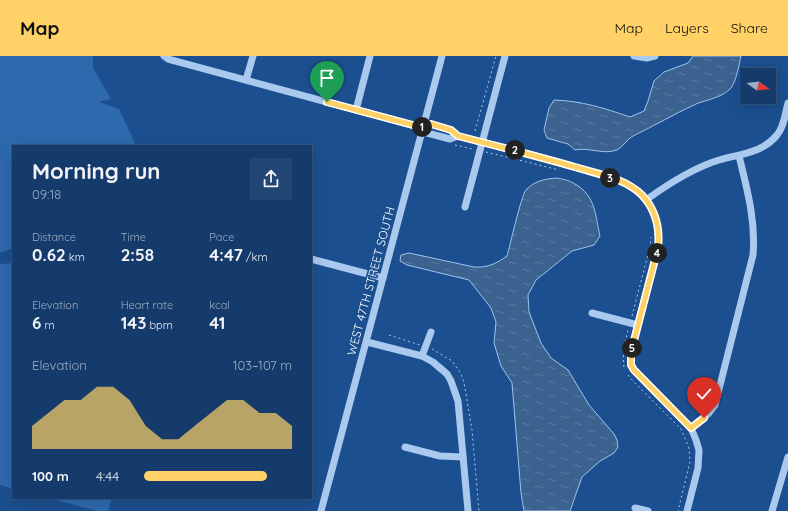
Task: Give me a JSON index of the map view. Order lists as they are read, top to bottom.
{
  "streets": {
    "street": ["WEST 47TH STREET SOUTH"]
  },
  "north": "right",
  "page": {
    "header": "Map",
    "nav": ["Map", "Layers", "Share"],
    "pins": [
      "1",
      "2",
      "3",
      "4",
      "5"
    ],
    "heading": ["Morning run", "09:18"],
    "stats": [
      ["Distance", "0.62 km"],
      ["Time", "2:58"],
      ["Pace", "4:47 /km"],
      ["Elevation", "6 m"],
      ["Heart rate", "143 bpm"],
      ["kcal", "41"]
    ],
    "chart": ["Elevation", "103–107 m"],
    "list": [
      {
        "name": "100 m",
        "note": "4:44"
      }
    ]
  }
}
